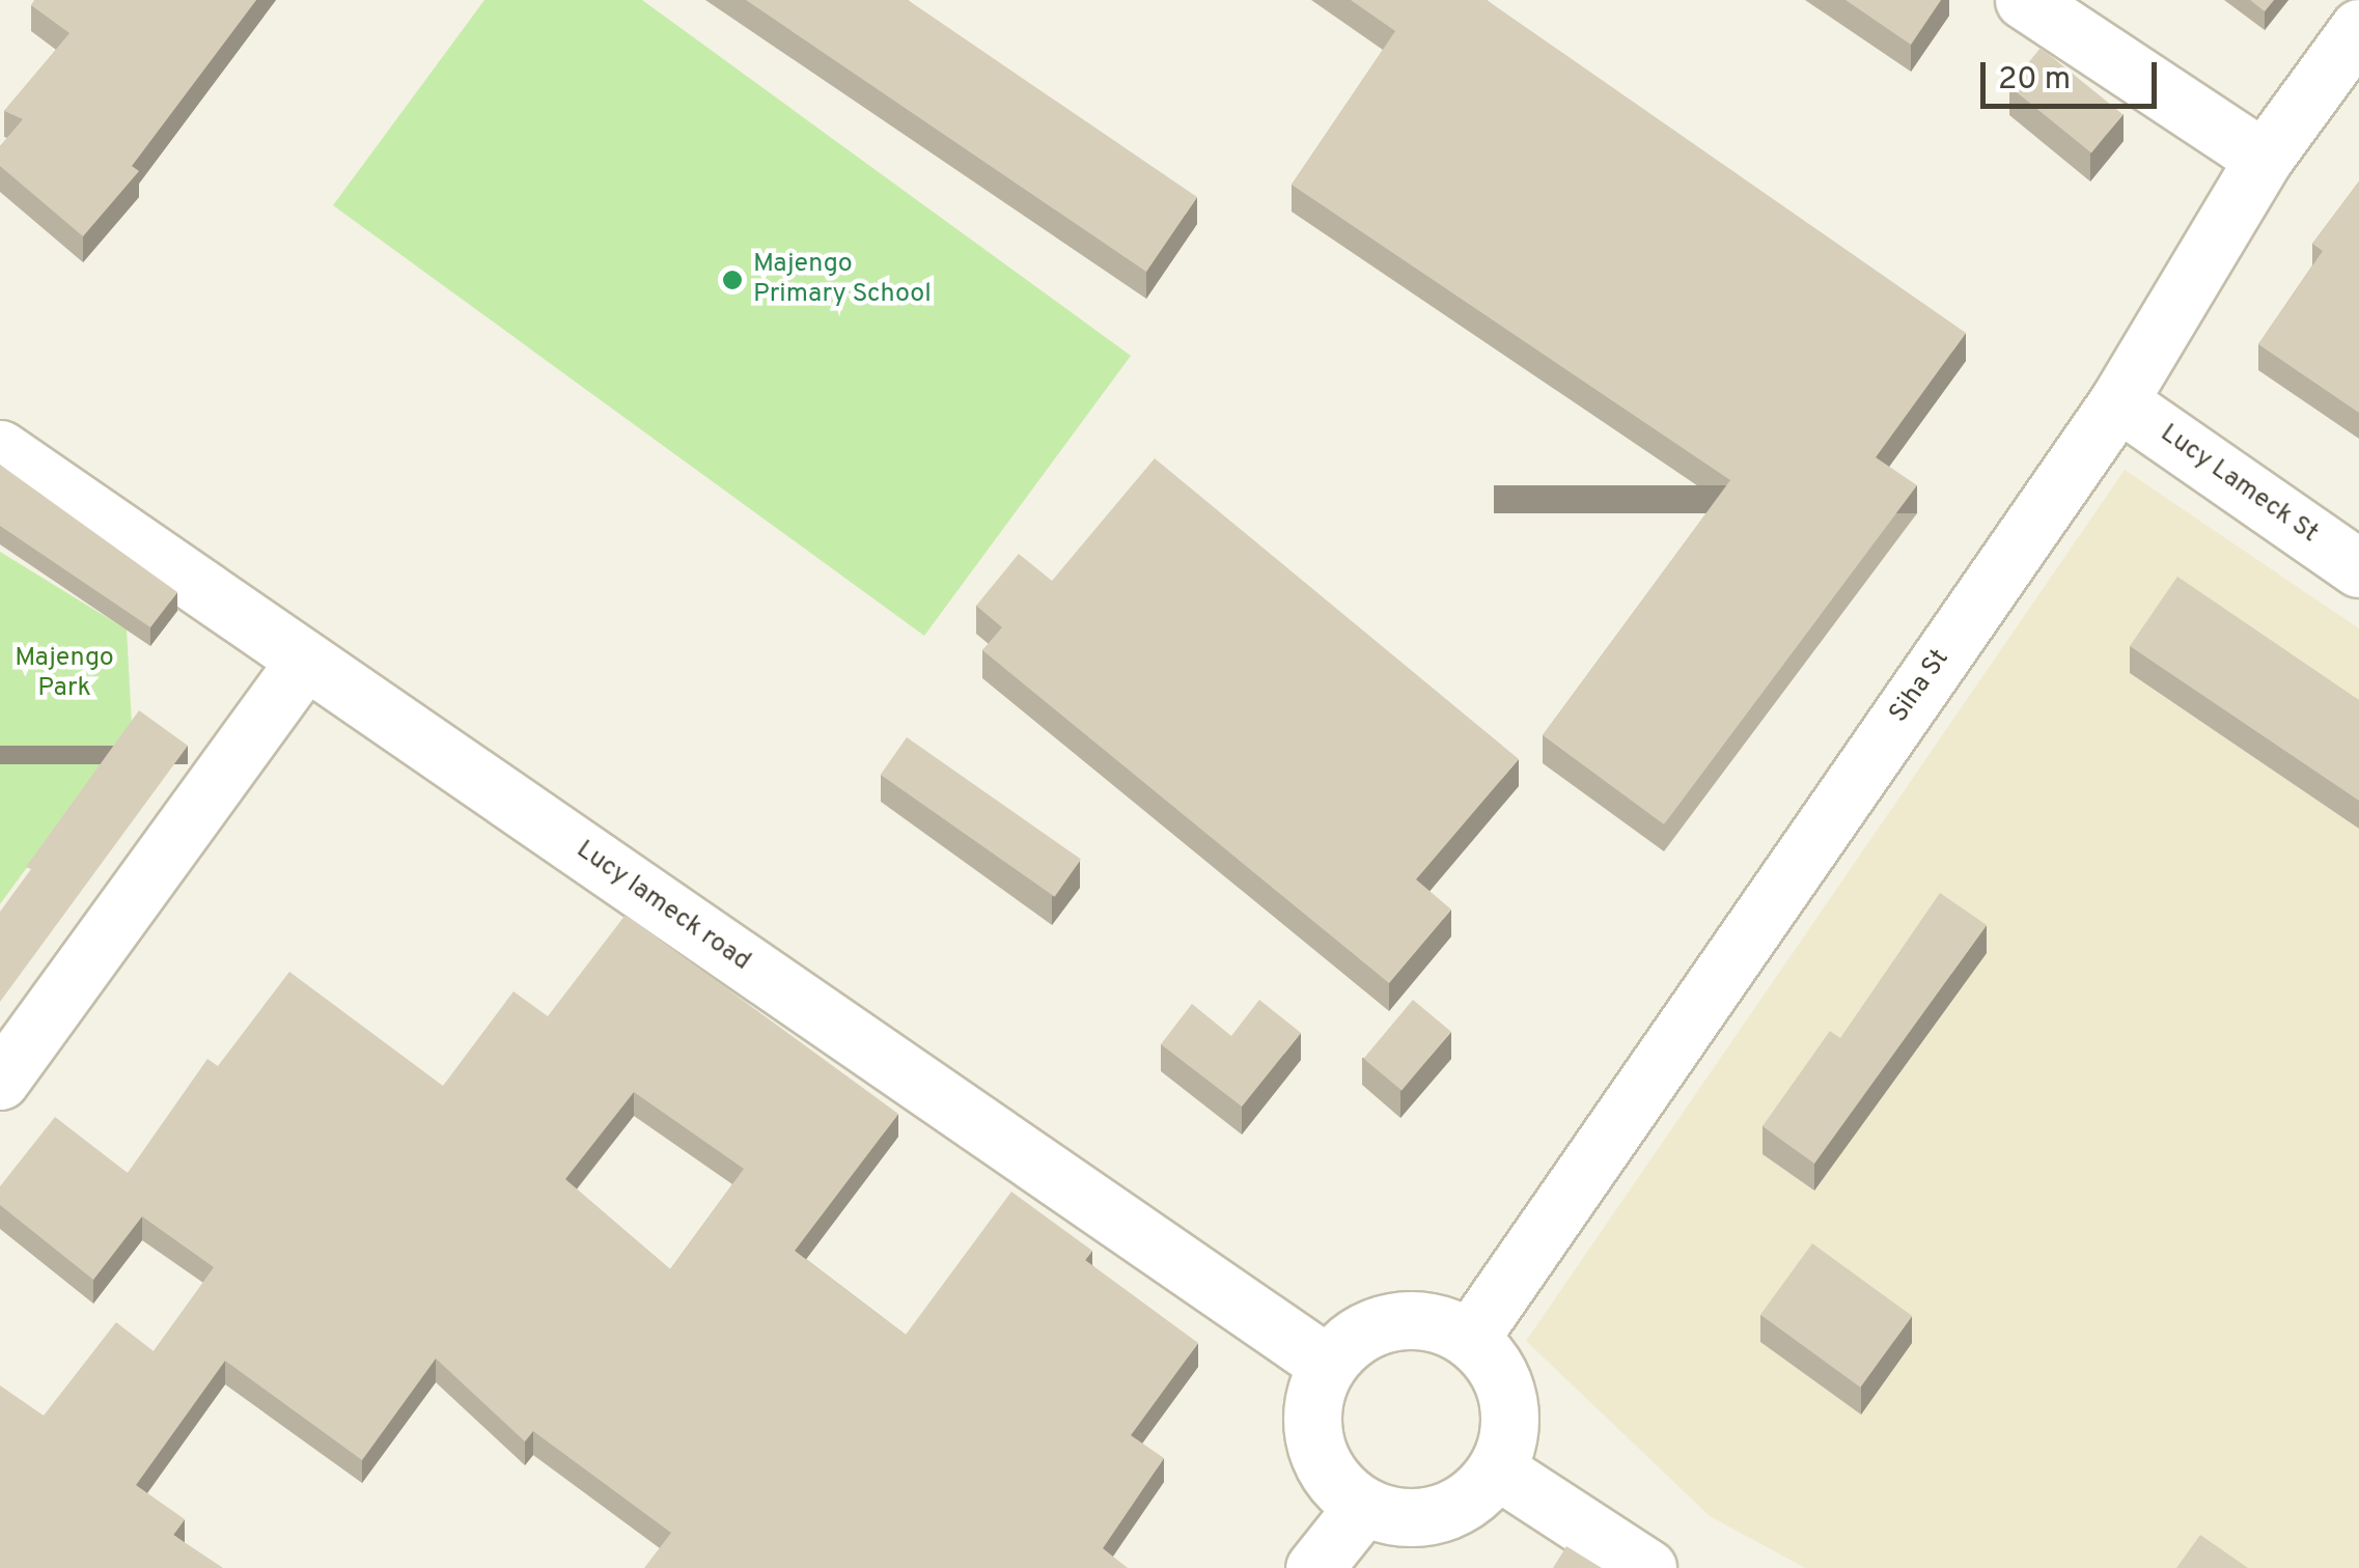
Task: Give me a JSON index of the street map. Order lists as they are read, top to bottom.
{
  "streets": {
    "street": ["Lucy Lameck St", "Siha St", "Lucy lameck road"]
  },
  "crossings": [
    ["Lucy Lameck St", "Siha St"],
    ["Siha St", "Lucy lameck road"]
  ],
  "parks": ["Majengo Park"],
  "places": ["Majengo Primary School"],
  "scale_bar": "20 m"
}
